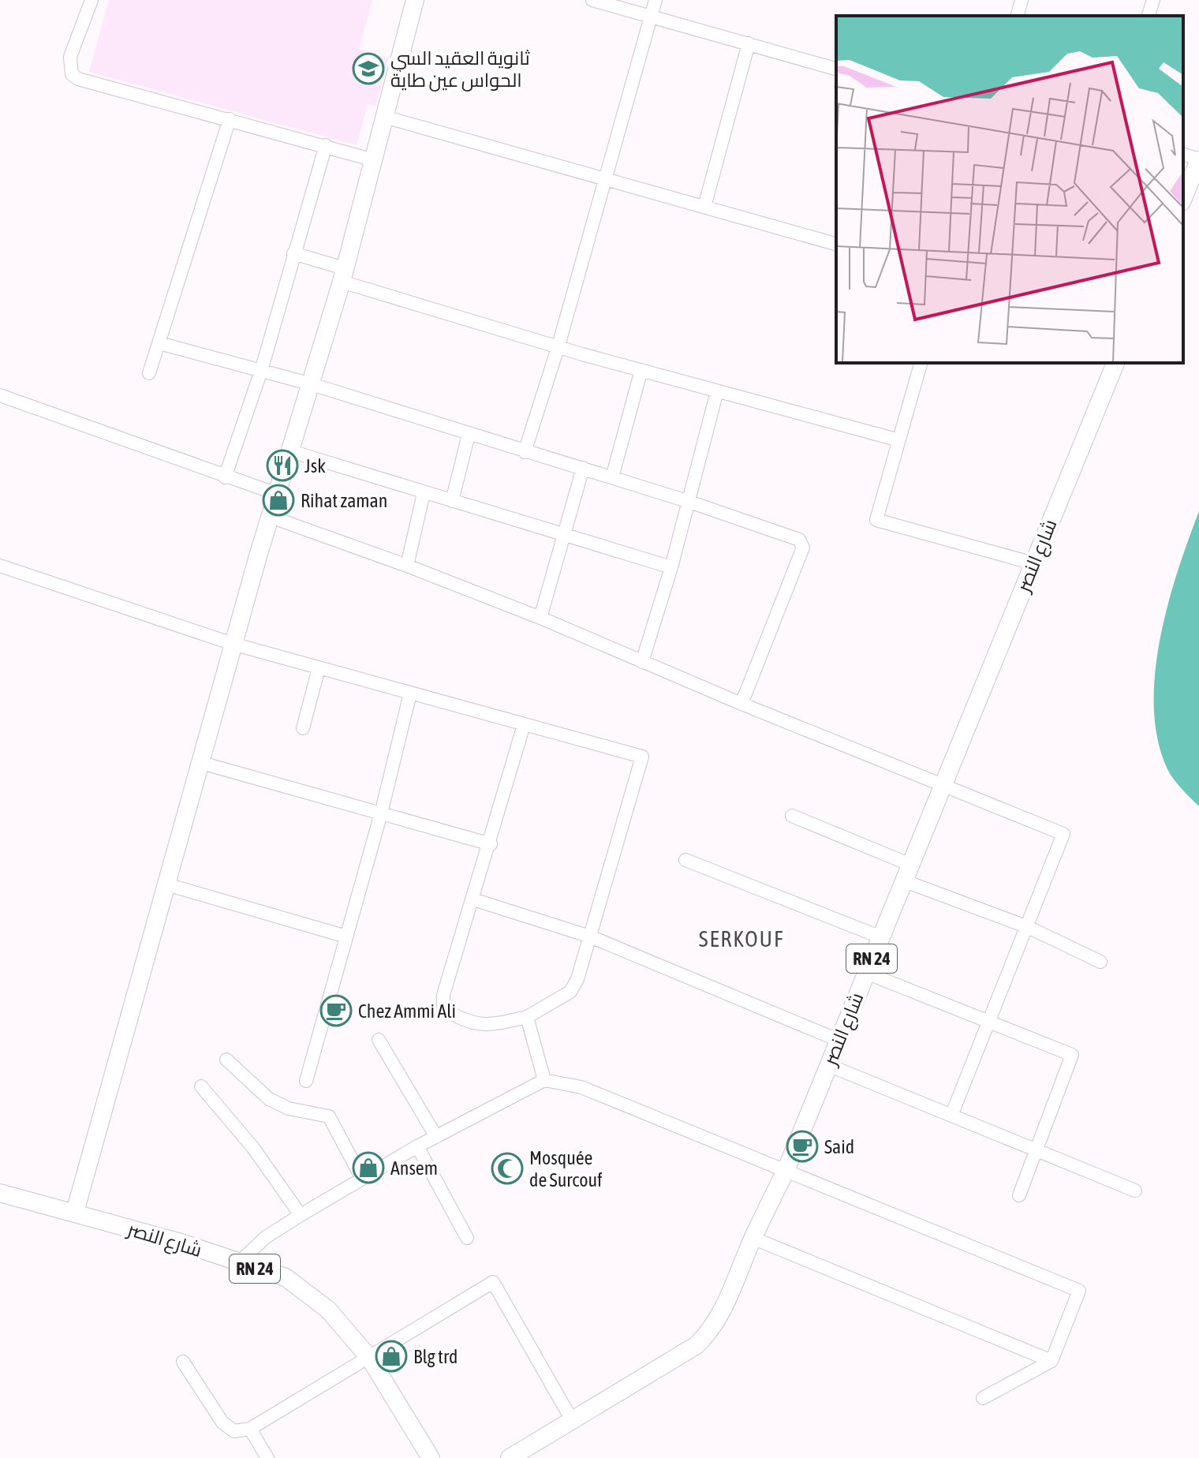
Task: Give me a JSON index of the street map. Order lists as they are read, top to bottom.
{
  "streets": {
    "main road": ["شارع النصر", "RN 24"]
  },
  "districts": ["SERKOUF"],
  "places": {
    "school or university": ["ثانوية العقيد السي الحواس عين طاية"],
    "restaurant": ["Jsk"],
    "shop": ["Rihat zaman", "Ansem", "Blg trd"],
    "cafe": ["Chez Ammi Ali", "Said"],
    "mosque": ["Mosquée de Surcouf"]
  }
}
